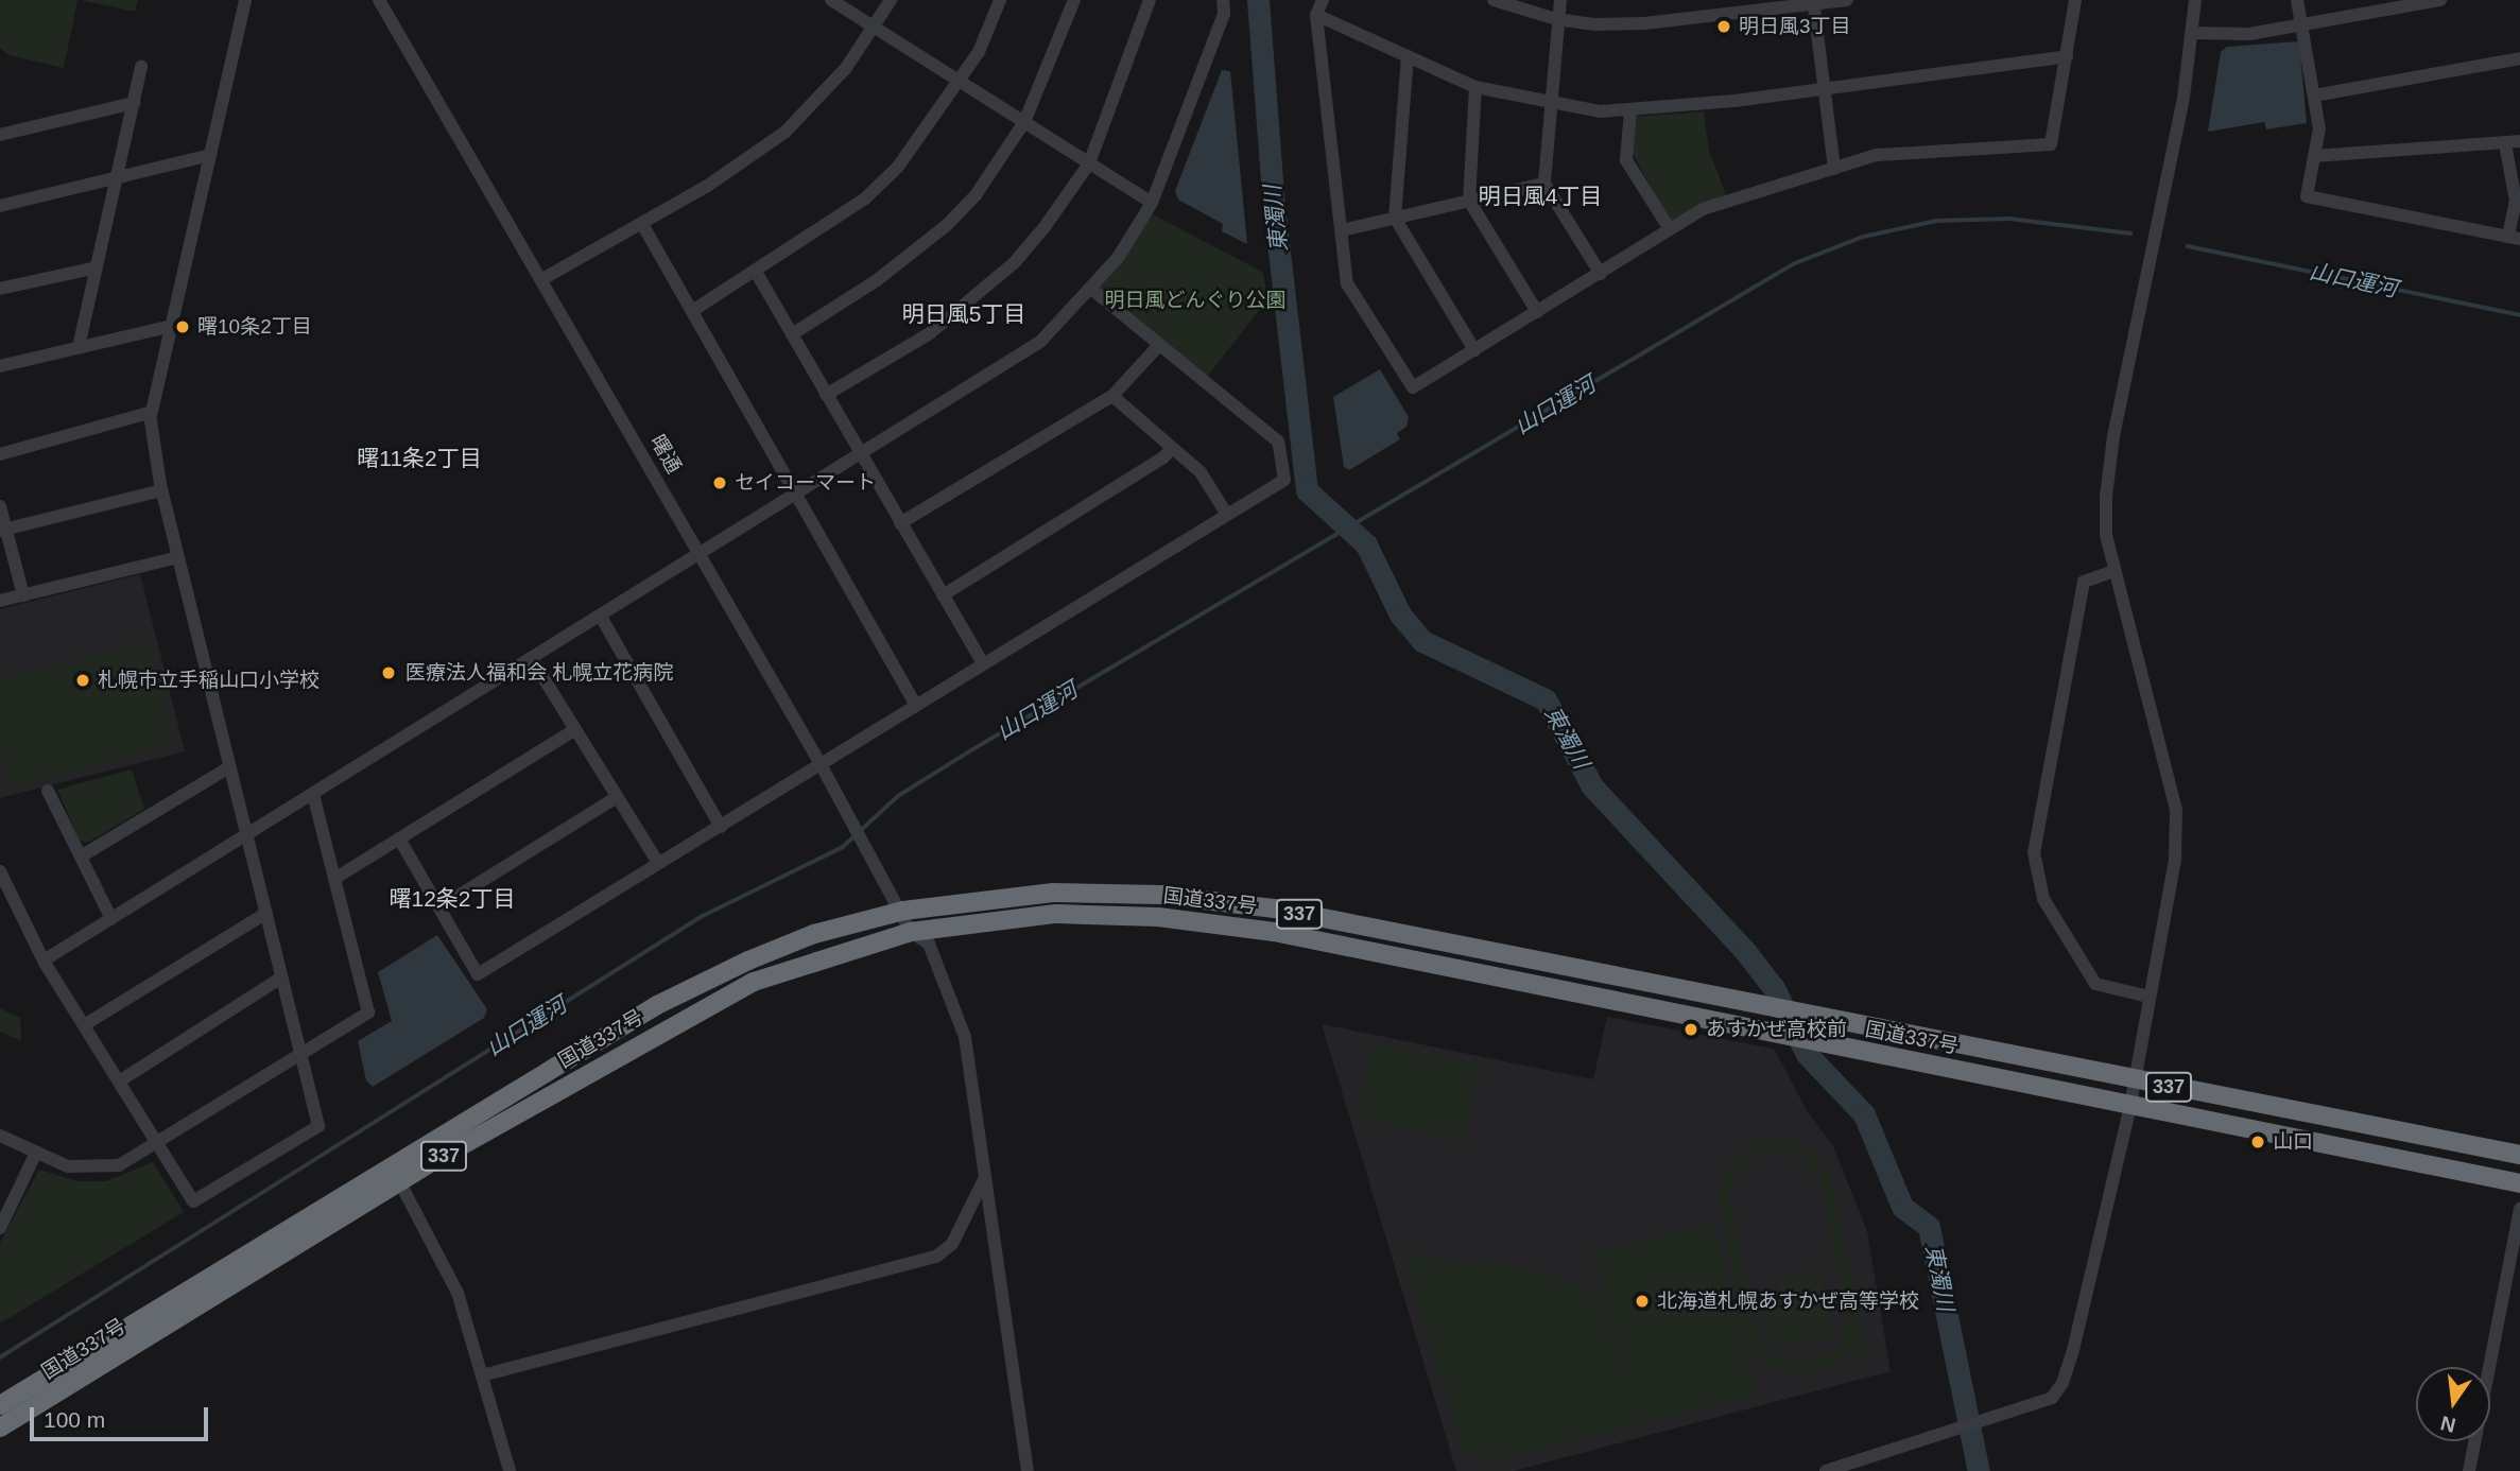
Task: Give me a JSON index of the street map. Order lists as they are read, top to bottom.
{
  "streets": {
    "highway": ["国道337号", "337"],
    "street": ["曙通"]
  },
  "crossings": [
    ["曙通", "国道337号"]
  ],
  "districts": [
    "明日風4丁目",
    "明日風5丁目",
    "曙11条2丁目",
    "曙12条2丁目"
  ],
  "water": ["東濁川", "山口運河"],
  "parks": ["明日風どんぐり公園"],
  "places": [
    "明日風3丁目",
    "曙10条2丁目",
    "セイコーマート",
    "医療法人福和会 札幌立花病院",
    "札幌市立手稲山口小学校",
    "あすかぜ高校前",
    "山口",
    "北海道札幌あすかぜ高等学校"
  ],
  "scale_bar": "100 m",
  "north": "bottom"
}
